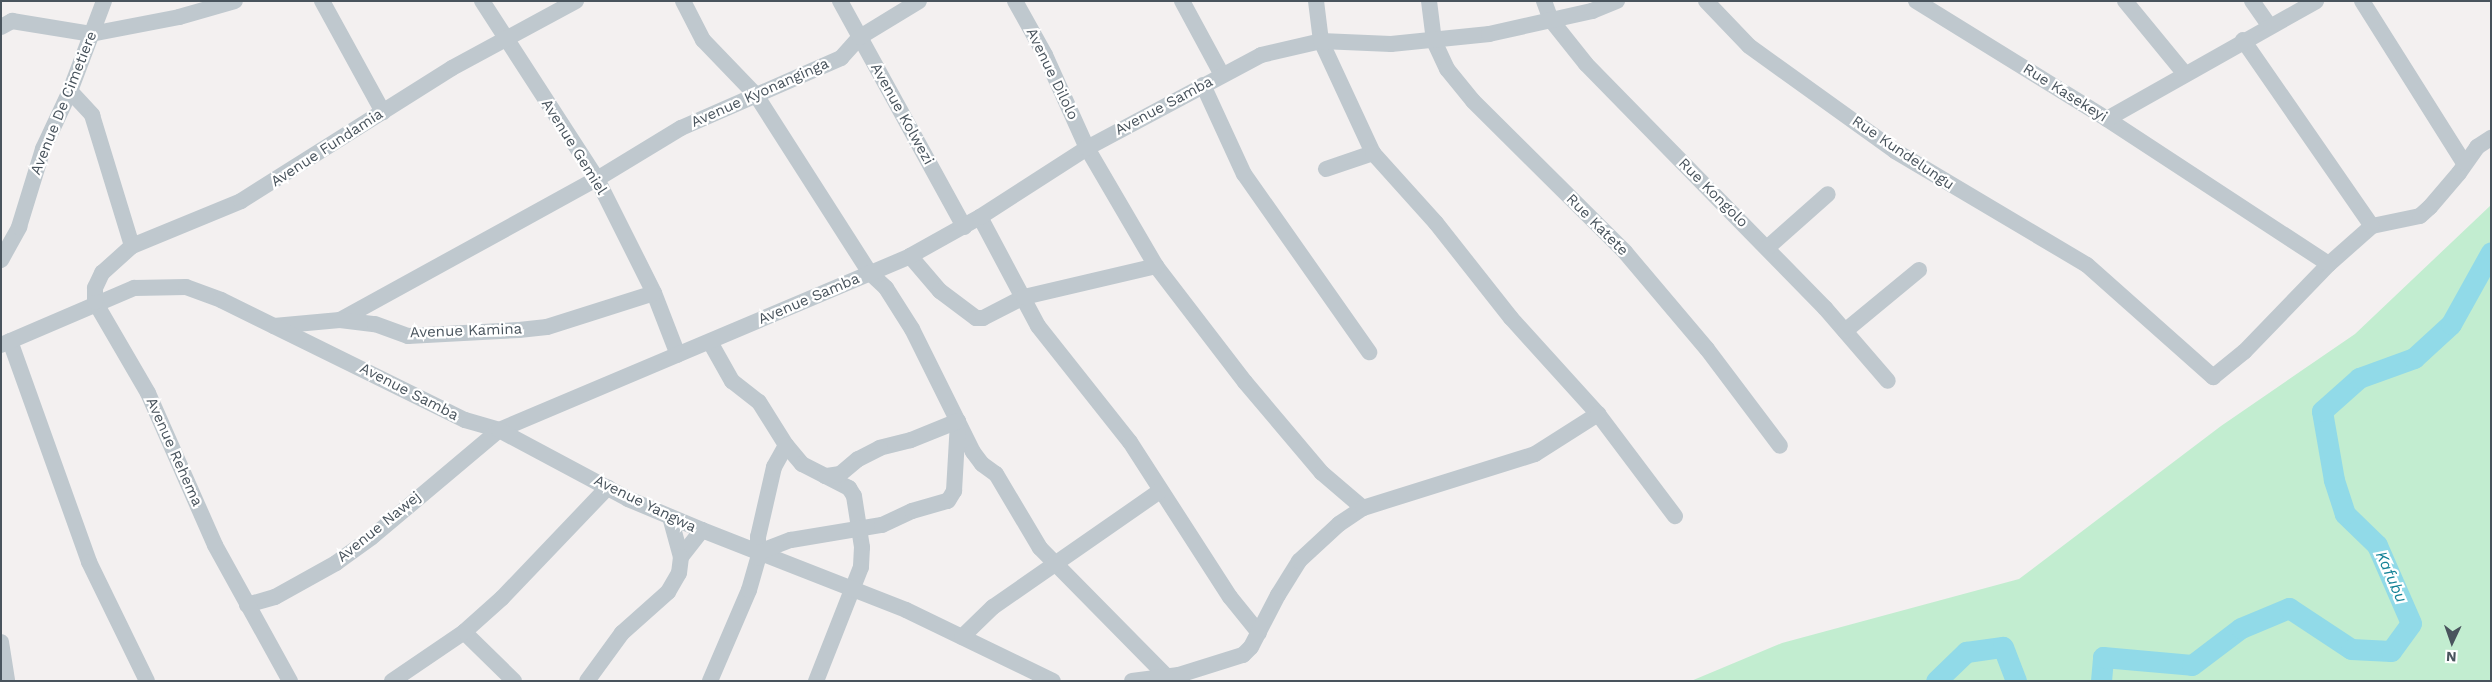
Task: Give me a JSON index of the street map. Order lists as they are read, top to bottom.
{
  "streets": {
    "street": [
      "Avenue Dilolo",
      "Avenue Kyonanginga",
      "Rue Kasekeyi",
      "Avenue De Cimetiere",
      "Avenue Samba",
      "Avenue Kolwezi",
      "Avenue Gemiel",
      "Avenue Fundamia",
      "Rue Kundelungu",
      "Rue Kongolo",
      "Rue Katete",
      "Avenue Kamina",
      "Avenue Rehema",
      "Avenue Yangwa",
      "Avenue Nawej"
    ]
  },
  "crossings": [
    ["Avenue Dilolo", "Avenue Samba"],
    ["Avenue Kyonanginga", "Avenue Kolwezi"],
    ["Avenue Kyonanginga", "Avenue Gemiel"],
    ["Avenue Kyonanginga", "Avenue Kamina"],
    ["Rue Kasekeyi", "Rue Kundelungu"],
    ["Avenue Samba", "Avenue Kolwezi"],
    ["Avenue Samba", "Avenue Gemiel"],
    ["Avenue Samba", "Avenue Fundamia"],
    ["Avenue Samba", "Rue Kongolo"],
    ["Avenue Samba", "Rue Katete"],
    ["Avenue Samba", "Avenue Kamina"],
    ["Avenue Samba", "Avenue Rehema"],
    ["Avenue Samba", "Avenue Yangwa"],
    ["Avenue Samba", "Avenue Nawej"],
    ["Avenue Gemiel", "Avenue Fundamia"],
    ["Avenue Gemiel", "Avenue Kamina"],
    ["Avenue Fundamia", "Avenue Rehema"],
    ["Avenue Rehema", "Avenue Nawej"],
    ["Avenue Yangwa", "Avenue Nawej"]
  ],
  "water": ["Kafubu"],
  "north": "bottom"
}
